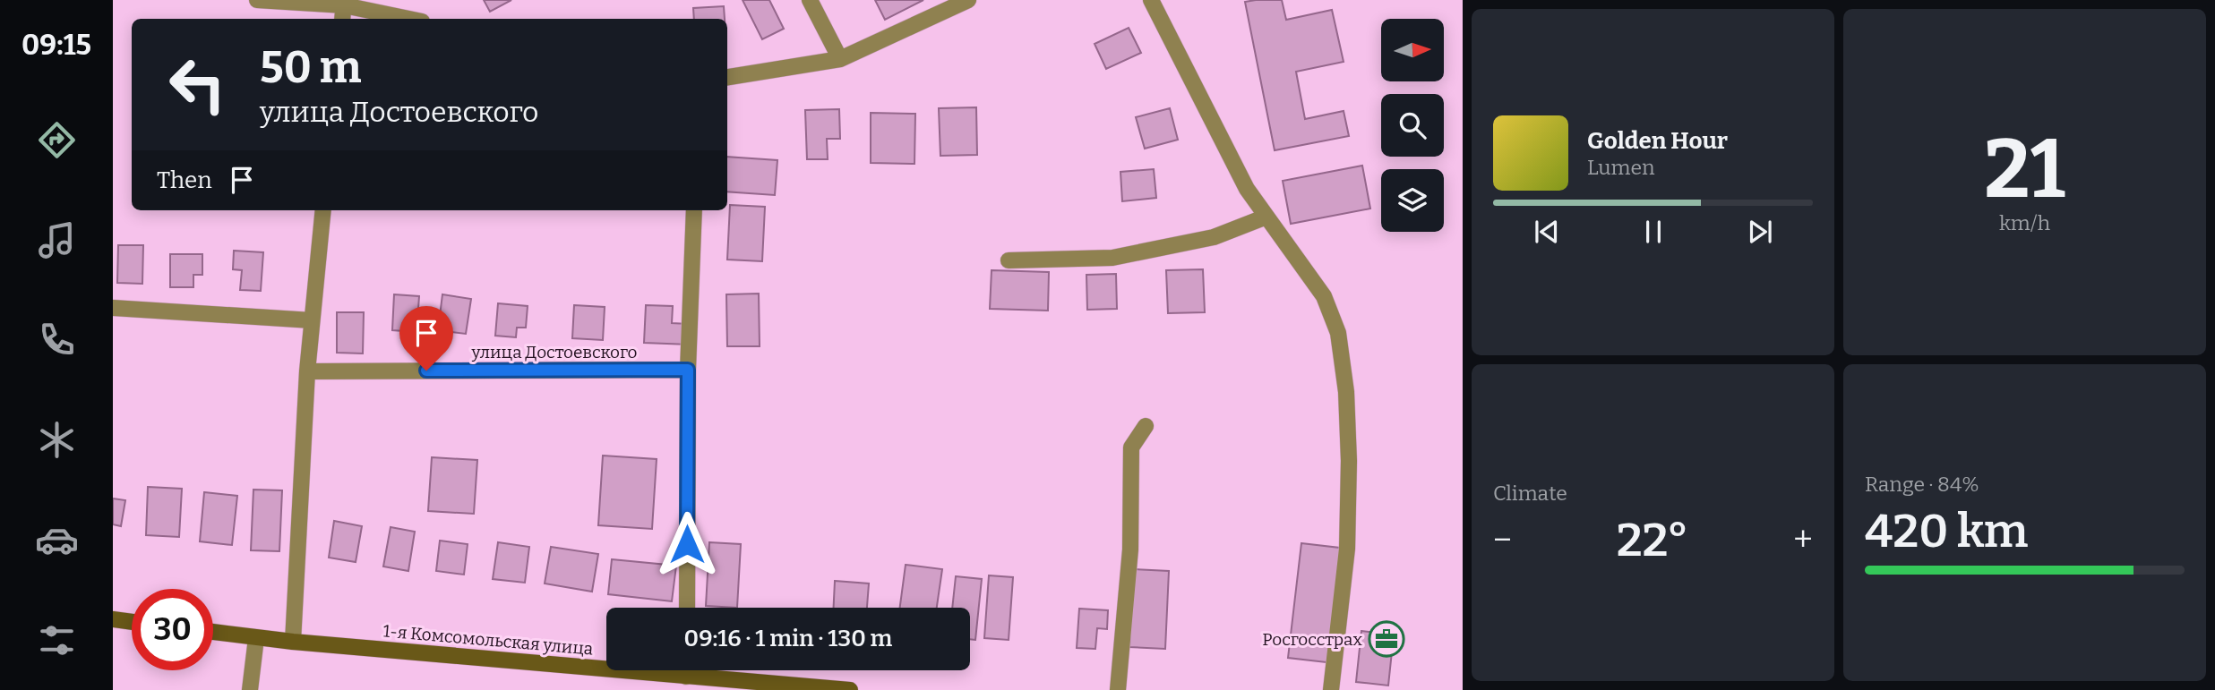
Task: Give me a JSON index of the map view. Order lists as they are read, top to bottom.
{
  "streets": {
    "main road": ["1-я Комсомольская улица"],
    "street": ["улица Достоевского"]
  },
  "places": {
    "office": ["Росгосстрах"]
  },
  "north": "right",
  "page": {
    "tabs": "09:15",
    "tile": [
      ["21", "km/h"],
      "Climate",
      ["Range · 84%", "420 km"]
    ],
    "turn": ["50 m", "улица Достоевского"],
    "song": ["Golden Hour", "Lumen"],
    "then": "Then",
    "heat": ["−", "22°", "+"],
    "limit": "30",
    "trip": "09:16 · 1 min · 130 m"
  }
}
